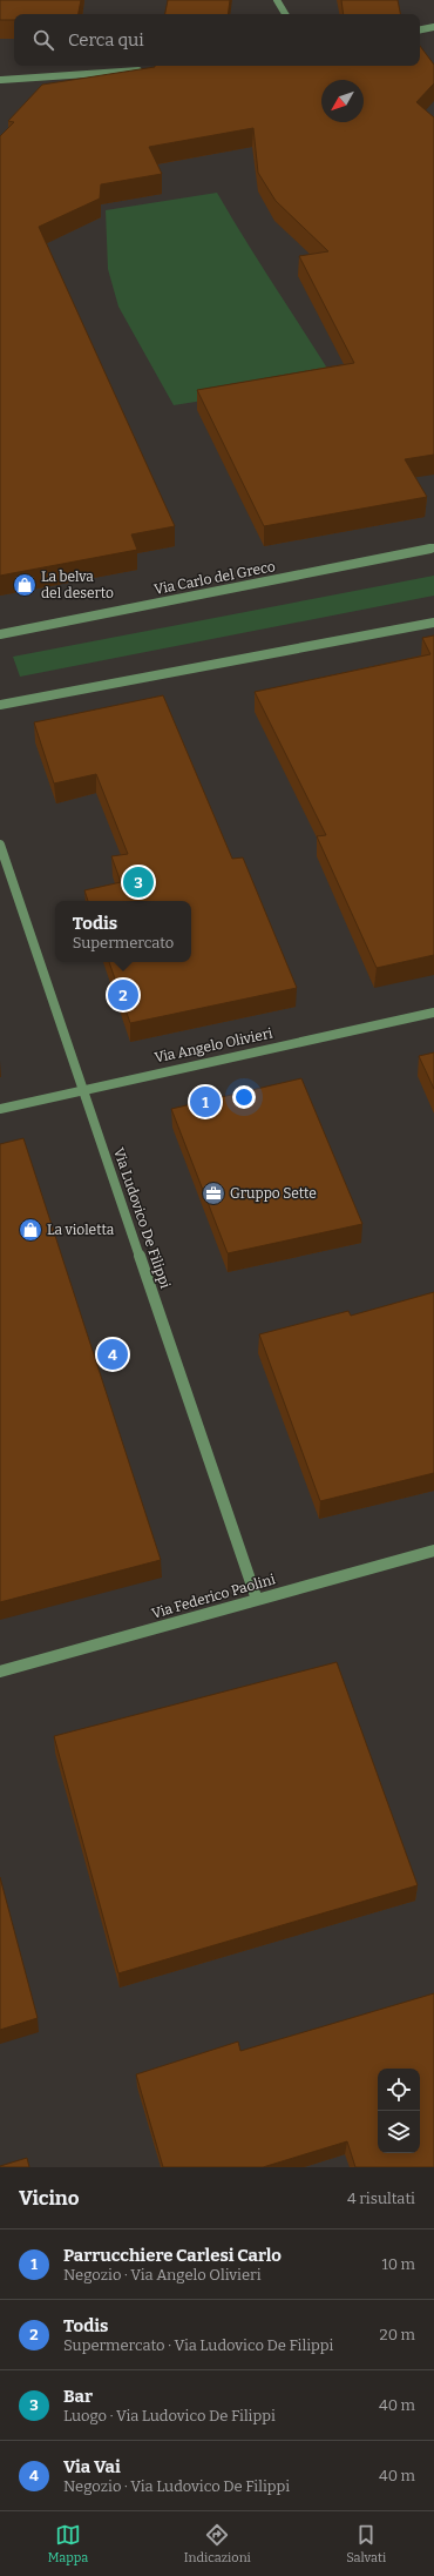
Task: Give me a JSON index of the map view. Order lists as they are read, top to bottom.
{
  "streets": {
    "street": [
      "Via Carlo del Greco",
      "Via Angelo Olivieri",
      "Via Ludovico De Filippi",
      "Via Federico Paolini"
    ]
  },
  "crossings": [
    ["Via Angelo Olivieri", "Via Ludovico De Filippi"],
    ["Via Ludovico De Filippi", "Via Federico Paolini"]
  ],
  "places": {
    "shop": ["La belva del deserto", "La violetta"],
    "office": ["Gruppo Sette"]
  },
  "north": "bottom left",
  "page": {
    "search": "Cerca qui",
    "pins": [
      "3",
      "2",
      "1",
      "4"
    ],
    "popup": ["Todis", "Supermercato"],
    "heading": ["Vicino", "4 risultati"],
    "list": [
      {
        "mark": "1",
        "name": "Parrucchiere Carlesi Carlo",
        "note": "Negozio · Via Angelo Olivieri",
        "value": "10 m"
      },
      {
        "mark": "2",
        "name": "Todis",
        "note": "Supermercato · Via Ludovico De Filippi",
        "value": "20 m"
      },
      {
        "mark": "3",
        "name": "Bar",
        "note": "Luogo · Via Ludovico De Filippi",
        "value": "40 m"
      },
      {
        "mark": "4",
        "name": "Via Vai",
        "note": "Negozio · Via Ludovico De Filippi",
        "value": "40 m"
      }
    ],
    "nav": ["Mappa", "Indicazioni", "Salvati"]
  }
}
